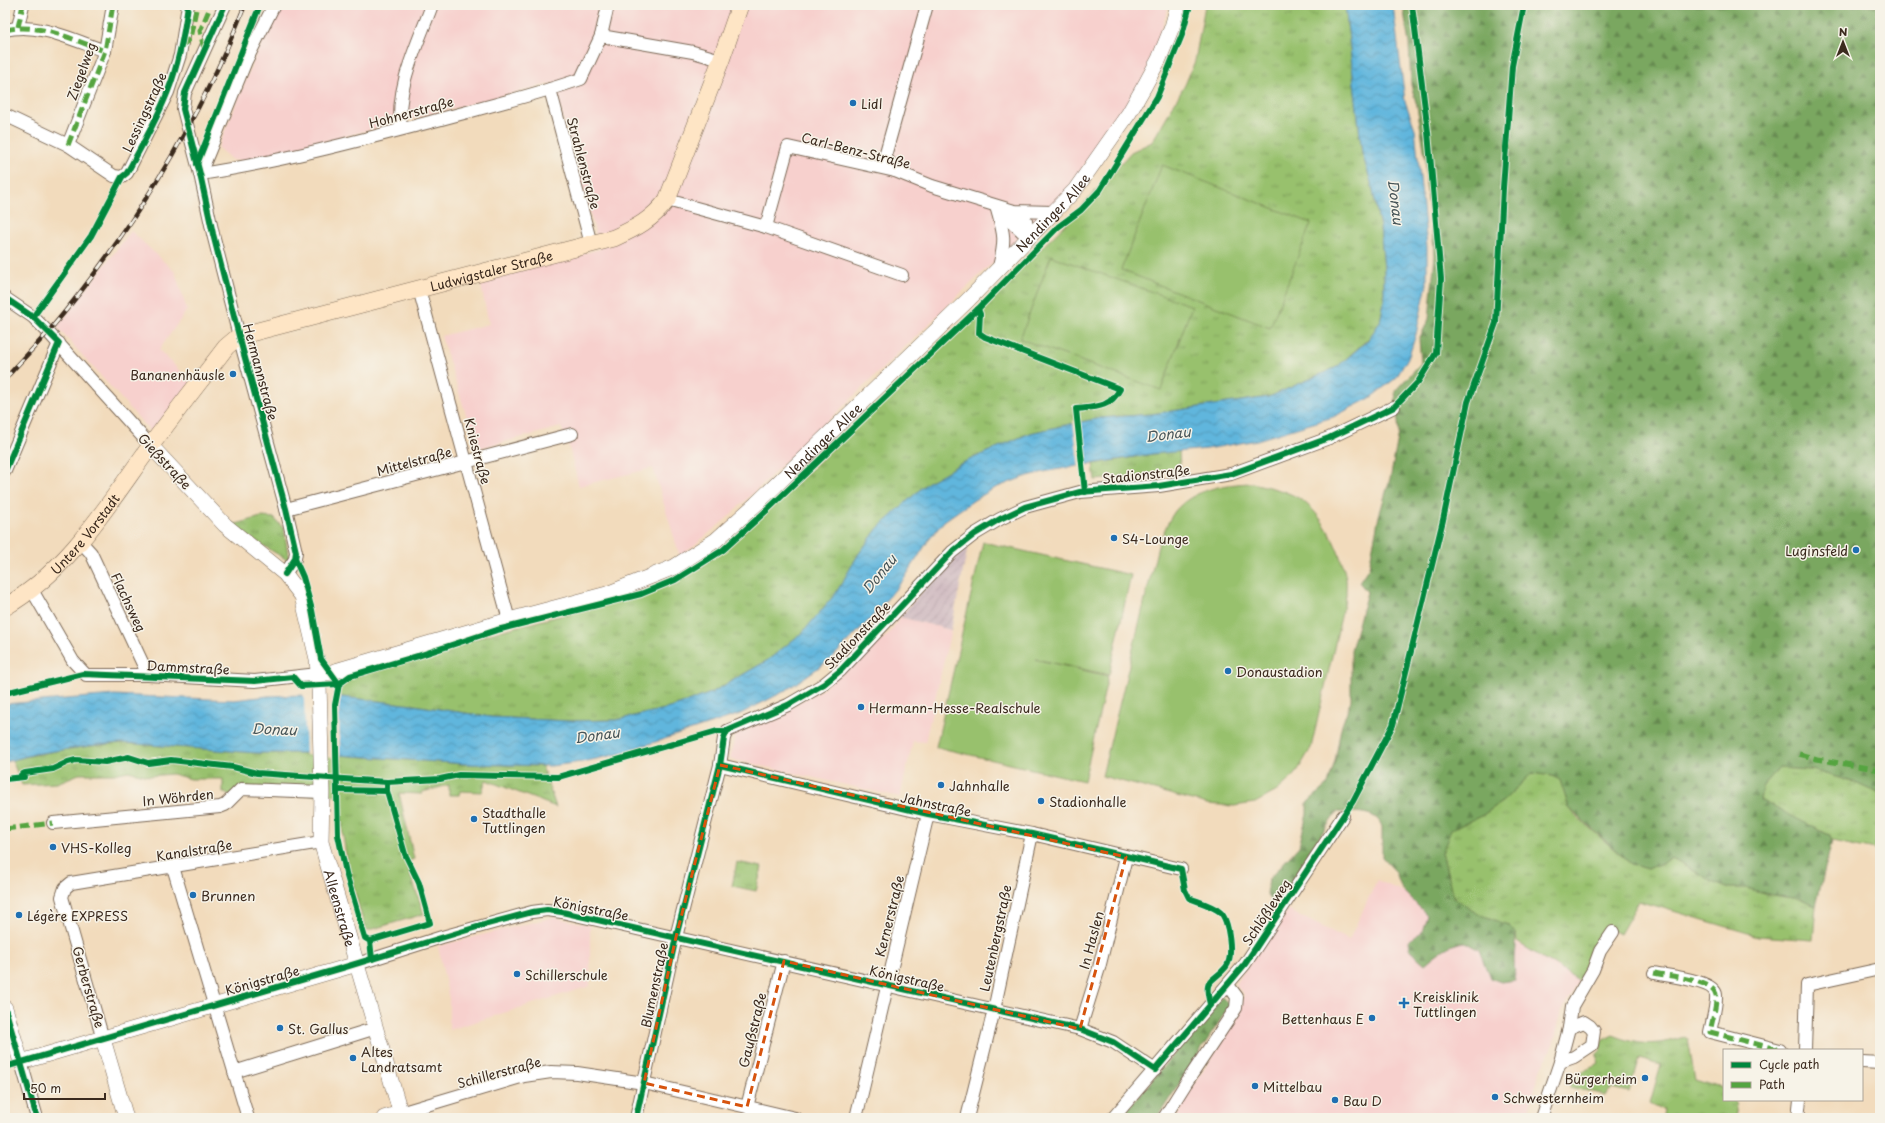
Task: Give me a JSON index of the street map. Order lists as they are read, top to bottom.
{
  "streets": {
    "main road": ["Ludwigstaler Straße", "Untere Vorstadt"],
    "street": [
      "Ziegelweg",
      "Lessingstraße",
      "Hohnerstraße",
      "Carl-Benz-Straße",
      "Strahlenstraße",
      "Nendinger Allee",
      "Hermannstraße",
      "Kniestraße",
      "Gießstraße",
      "Mittelstraße",
      "Stadionstraße",
      "Flachsweg",
      "Dammstraße",
      "In Wöhrden",
      "Jahnstraße",
      "Kanalstraße",
      "Alleenstraße",
      "Königstraße",
      "Schlößleweg",
      "Kernerstraße",
      "Leutenbergstraße",
      "In Haslen",
      "Blumenstraße",
      "Gerberstraße",
      "Gaußstraße",
      "Schillerstraße"
    ]
  },
  "crossings": [
    ["Ziegelweg", "Lessingstraße"],
    ["Hohnerstraße", "Strahlenstraße"],
    ["Hohnerstraße", "Hermannstraße"],
    ["Carl-Benz-Straße", "Nendinger Allee"],
    ["Strahlenstraße", "Ludwigstaler Straße"],
    ["Nendinger Allee", "Kniestraße"],
    ["Nendinger Allee", "Dammstraße"],
    ["Nendinger Allee", "Alleenstraße"],
    ["Ludwigstaler Straße", "Hermannstraße"],
    ["Ludwigstaler Straße", "Kniestraße"],
    ["Ludwigstaler Straße", "Gießstraße"],
    ["Ludwigstaler Straße", "Untere Vorstadt"],
    ["Hermannstraße", "Gießstraße"],
    ["Hermannstraße", "Mittelstraße"],
    ["Kniestraße", "Mittelstraße"],
    ["Gießstraße", "Untere Vorstadt"],
    ["Stadionstraße", "Jahnstraße"],
    ["Stadionstraße", "Blumenstraße"],
    ["Untere Vorstadt", "Flachsweg"],
    ["Untere Vorstadt", "Dammstraße"],
    ["Flachsweg", "Dammstraße"],
    ["Dammstraße", "Alleenstraße"],
    ["In Wöhrden", "Alleenstraße"],
    ["Jahnstraße", "Kernerstraße"],
    ["Jahnstraße", "Leutenbergstraße"],
    ["Jahnstraße", "In Haslen"],
    ["Jahnstraße", "Blumenstraße"],
    ["Kanalstraße", "Alleenstraße"],
    ["Kanalstraße", "Gerberstraße"],
    ["Alleenstraße", "Königstraße"],
    ["Alleenstraße", "Schillerstraße"],
    ["Königstraße", "Schlößleweg"],
    ["Königstraße", "Kernerstraße"],
    ["Königstraße", "Leutenbergstraße"],
    ["Königstraße", "In Haslen"],
    ["Königstraße", "Blumenstraße"],
    ["Königstraße", "Gerberstraße"],
    ["Königstraße", "Gaußstraße"],
    ["Blumenstraße", "Schillerstraße"],
    ["Gaußstraße", "Schillerstraße"]
  ],
  "water": ["Donau"],
  "places": {
    "other": [
      "Lidl",
      "Bananenhäusle",
      "S4-Lounge",
      "Luginsfeld",
      "Donaustadion",
      "Hermann-Hesse-Realschule",
      "Jahnhalle",
      "Stadionhalle",
      "Stadthalle Tuttlingen",
      "VHS-Kolleg",
      "Brunnen",
      "Légère EXPRESS",
      "Schillerschule",
      "Bettenhaus E",
      "St. Gallus",
      "Altes Landratsamt",
      "Bürgerheim",
      "Mittelbau",
      "Schwesternheim",
      "Bau D"
    ],
    "health": ["Kreisklinik Tuttlingen"]
  },
  "legend": ["Cycle path", "Path"],
  "scale_bar": "50 m",
  "north": "top"
}
